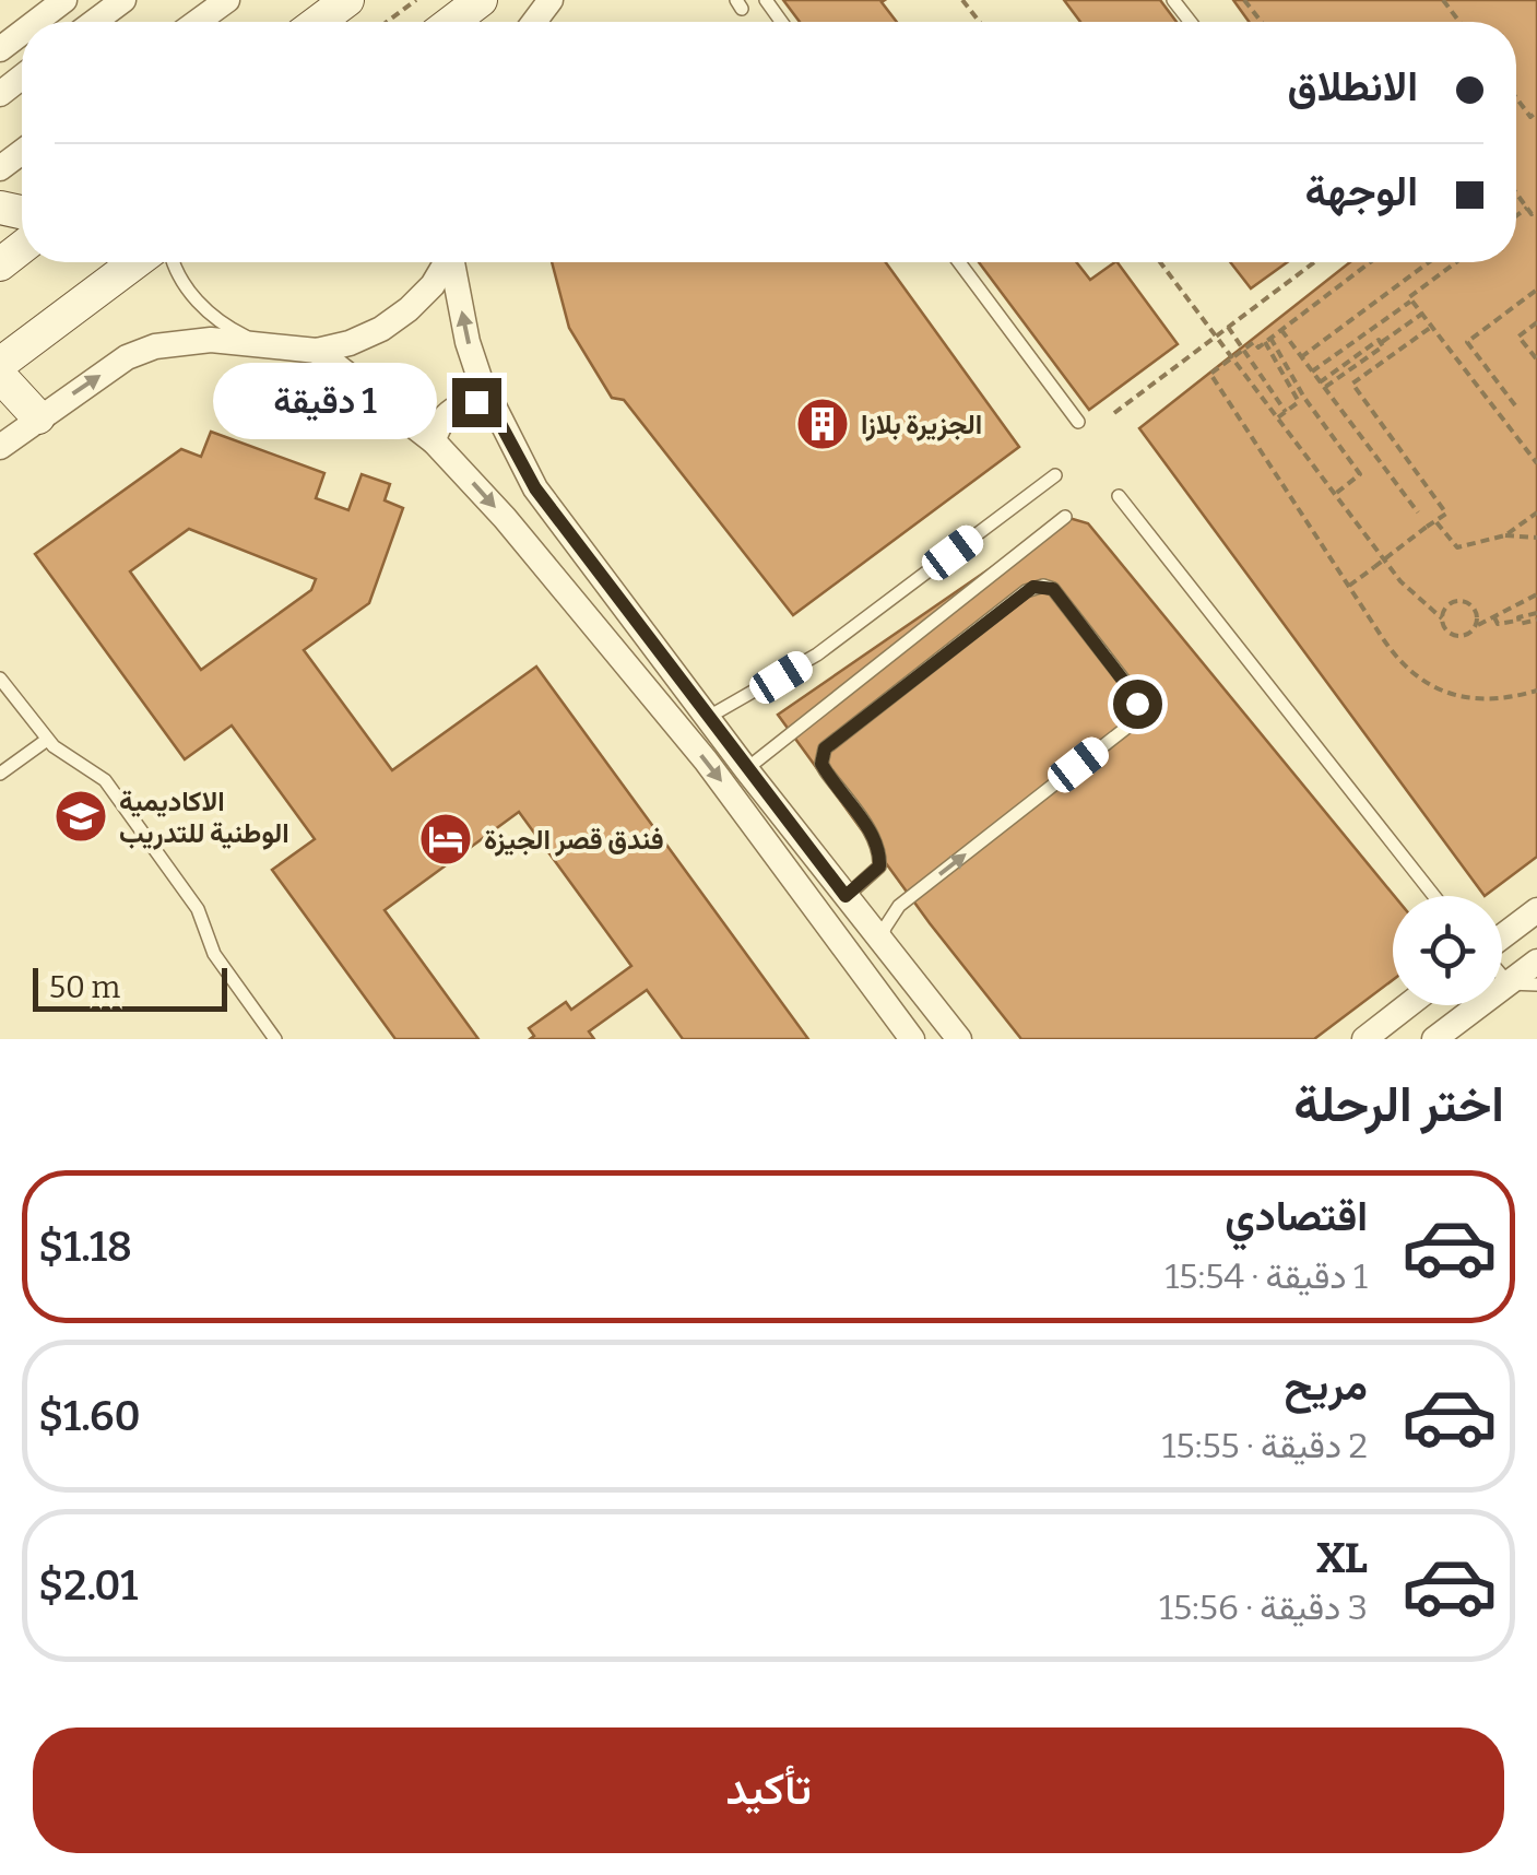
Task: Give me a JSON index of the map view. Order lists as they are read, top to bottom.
{
  "places": {
    "building": ["الجزيرة بلازا"],
    "school or university": ["الاكاديمية الوطنية للتدريب"],
    "hotel": ["فندق قصر الجيزة"]
  },
  "scale_bar": "50 m",
  "page": {
    "banner": ["الانطلاق", "الوجهة"],
    "bubble": "1 دقيقة",
    "scale": "50 m",
    "heading": "اختر الرحلة",
    "list": [
      {
        "name": "اقتصادي",
        "note": "1 دقيقة · 15:54",
        "value": "$1.18"
      },
      {
        "name": "مريح",
        "note": "2 دقيقة · 15:55",
        "value": "$1.60"
      },
      {
        "name": "XL",
        "note": "3 دقيقة · 15:56",
        "value": "$2.01"
      }
    ],
    "buttons": "تأكيد"
  }
}
